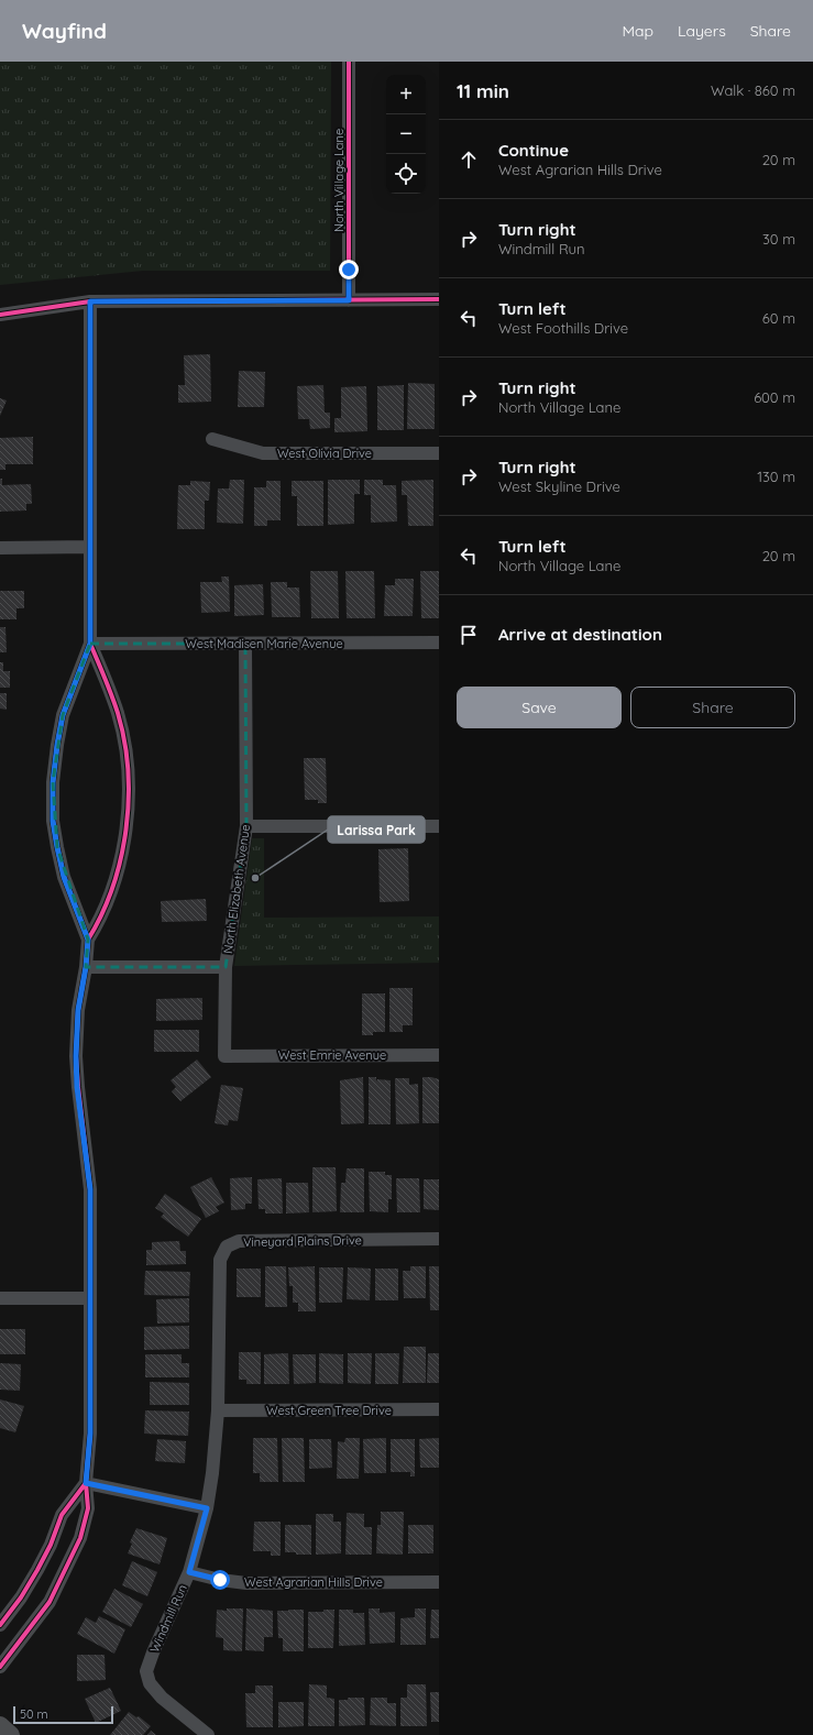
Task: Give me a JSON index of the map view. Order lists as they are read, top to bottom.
{
  "streets": {
    "street": [
      "North Village Lane",
      "West Olivia Drive",
      "West Madisen Marie Avenue",
      "North Elizabeth Avenue",
      "West Emrie Avenue",
      "Vineyard Plains Drive",
      "West Green Tree Drive",
      "West Agrarian Hills Drive",
      "Windmill Run"
    ]
  },
  "crossings": [
    ["West Madisen Marie Avenue", "North Elizabeth Avenue"],
    ["North Elizabeth Avenue", "West Emrie Avenue"],
    ["Vineyard Plains Drive", "West Green Tree Drive"],
    ["Vineyard Plains Drive", "Windmill Run"],
    ["West Green Tree Drive", "Windmill Run"],
    ["West Agrarian Hills Drive", "Windmill Run"]
  ],
  "places": ["Larissa Park"],
  "scale_bar": "50 m",
  "page": {
    "header": "Wayfind",
    "nav": ["Map", "Layers", "Share"],
    "heading": ["11 min", "Walk · 860 m"],
    "map_buttons": ["+", "−"],
    "list": [
      ["Continue", "West Agrarian Hills Drive", "20 m"],
      ["Turn right", "Windmill Run", "30 m"],
      ["Turn left", "West Foothills Drive", "60 m"],
      ["Turn right", "North Village Lane", "600 m"],
      ["Turn right", "West Skyline Drive", "130 m"],
      ["Turn left", "North Village Lane", "20 m"],
      "Arrive at destination"
    ],
    "buttons": ["Save", "Share"],
    "scale": "50 m"
  }
}
